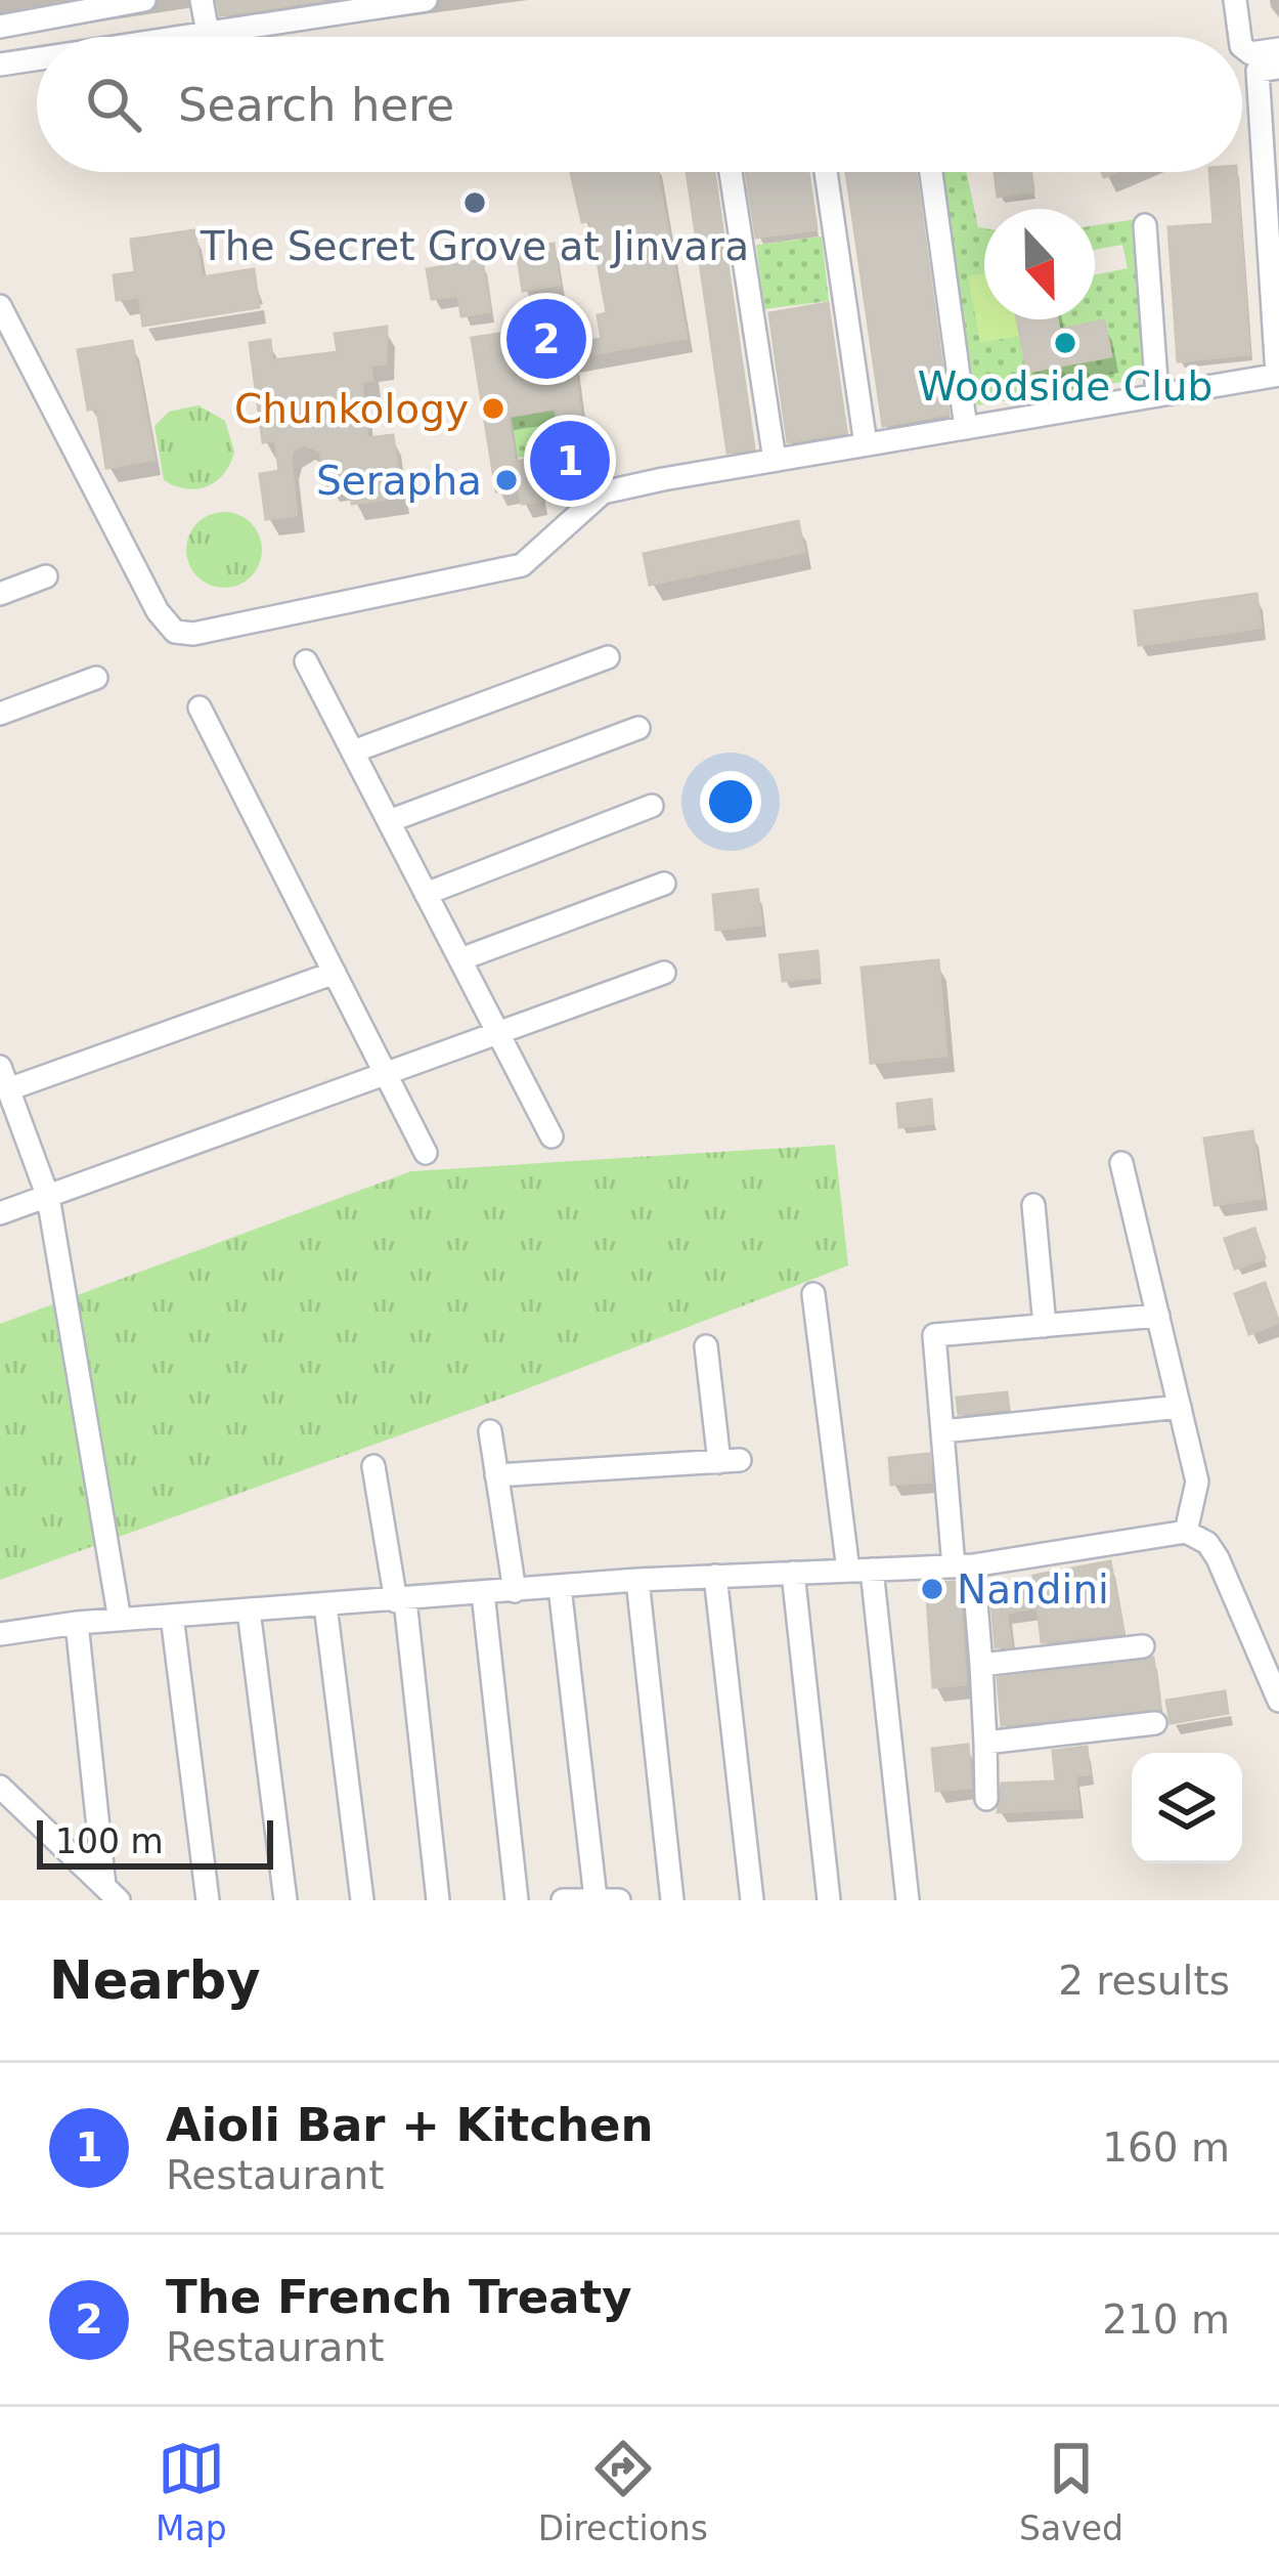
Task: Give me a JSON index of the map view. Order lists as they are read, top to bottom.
{
  "places": [
    "The Secret Grove at Jinvara",
    "Woodside Club",
    "Chunkology",
    "Serapha",
    "Nandini"
  ],
  "scale_bar": "100 m",
  "north": "bottom",
  "page": {
    "search": "Search here",
    "pins": ["2", "1"],
    "scale": "100 m",
    "heading": ["Nearby", "2 results"],
    "list": [
      {
        "mark": "1",
        "name": "Aioli Bar + Kitchen",
        "note": "Restaurant",
        "value": "160 m"
      },
      {
        "mark": "2",
        "name": "The French Treaty",
        "note": "Restaurant",
        "value": "210 m"
      }
    ],
    "nav": ["Map", "Directions", "Saved"]
  }
}
